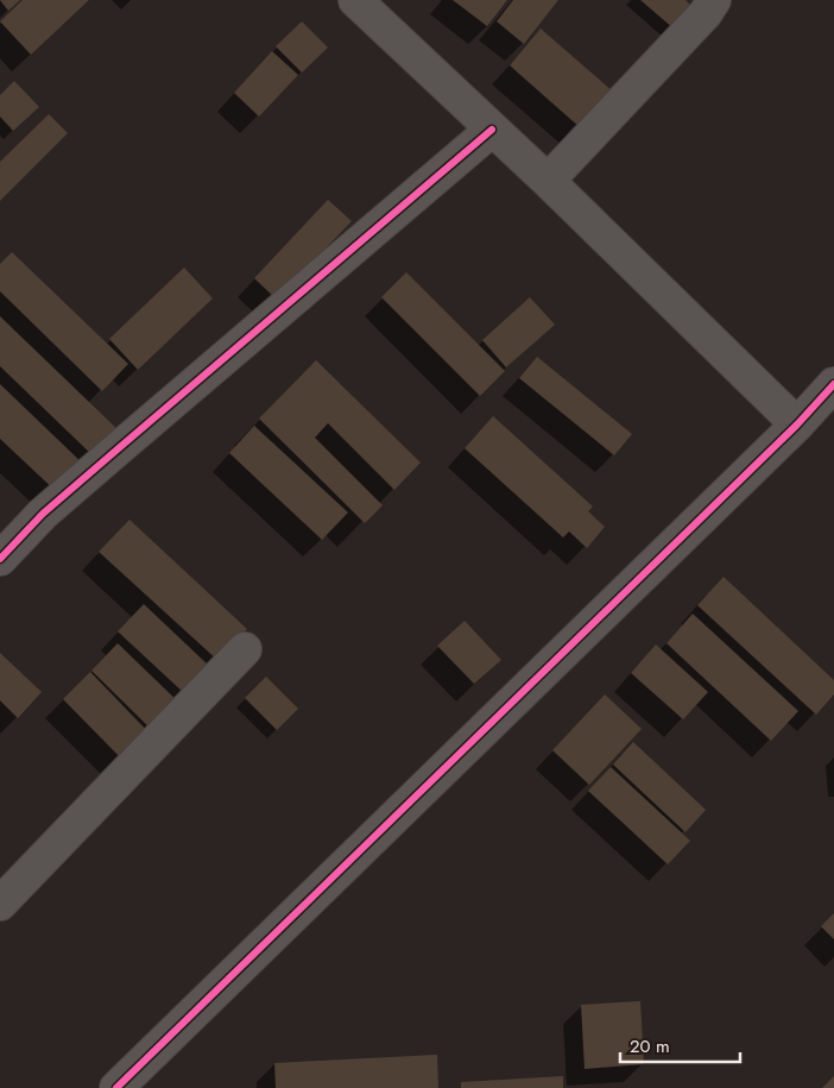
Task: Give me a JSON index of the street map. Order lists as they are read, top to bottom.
{
  "scale_bar": "20 m"
}
